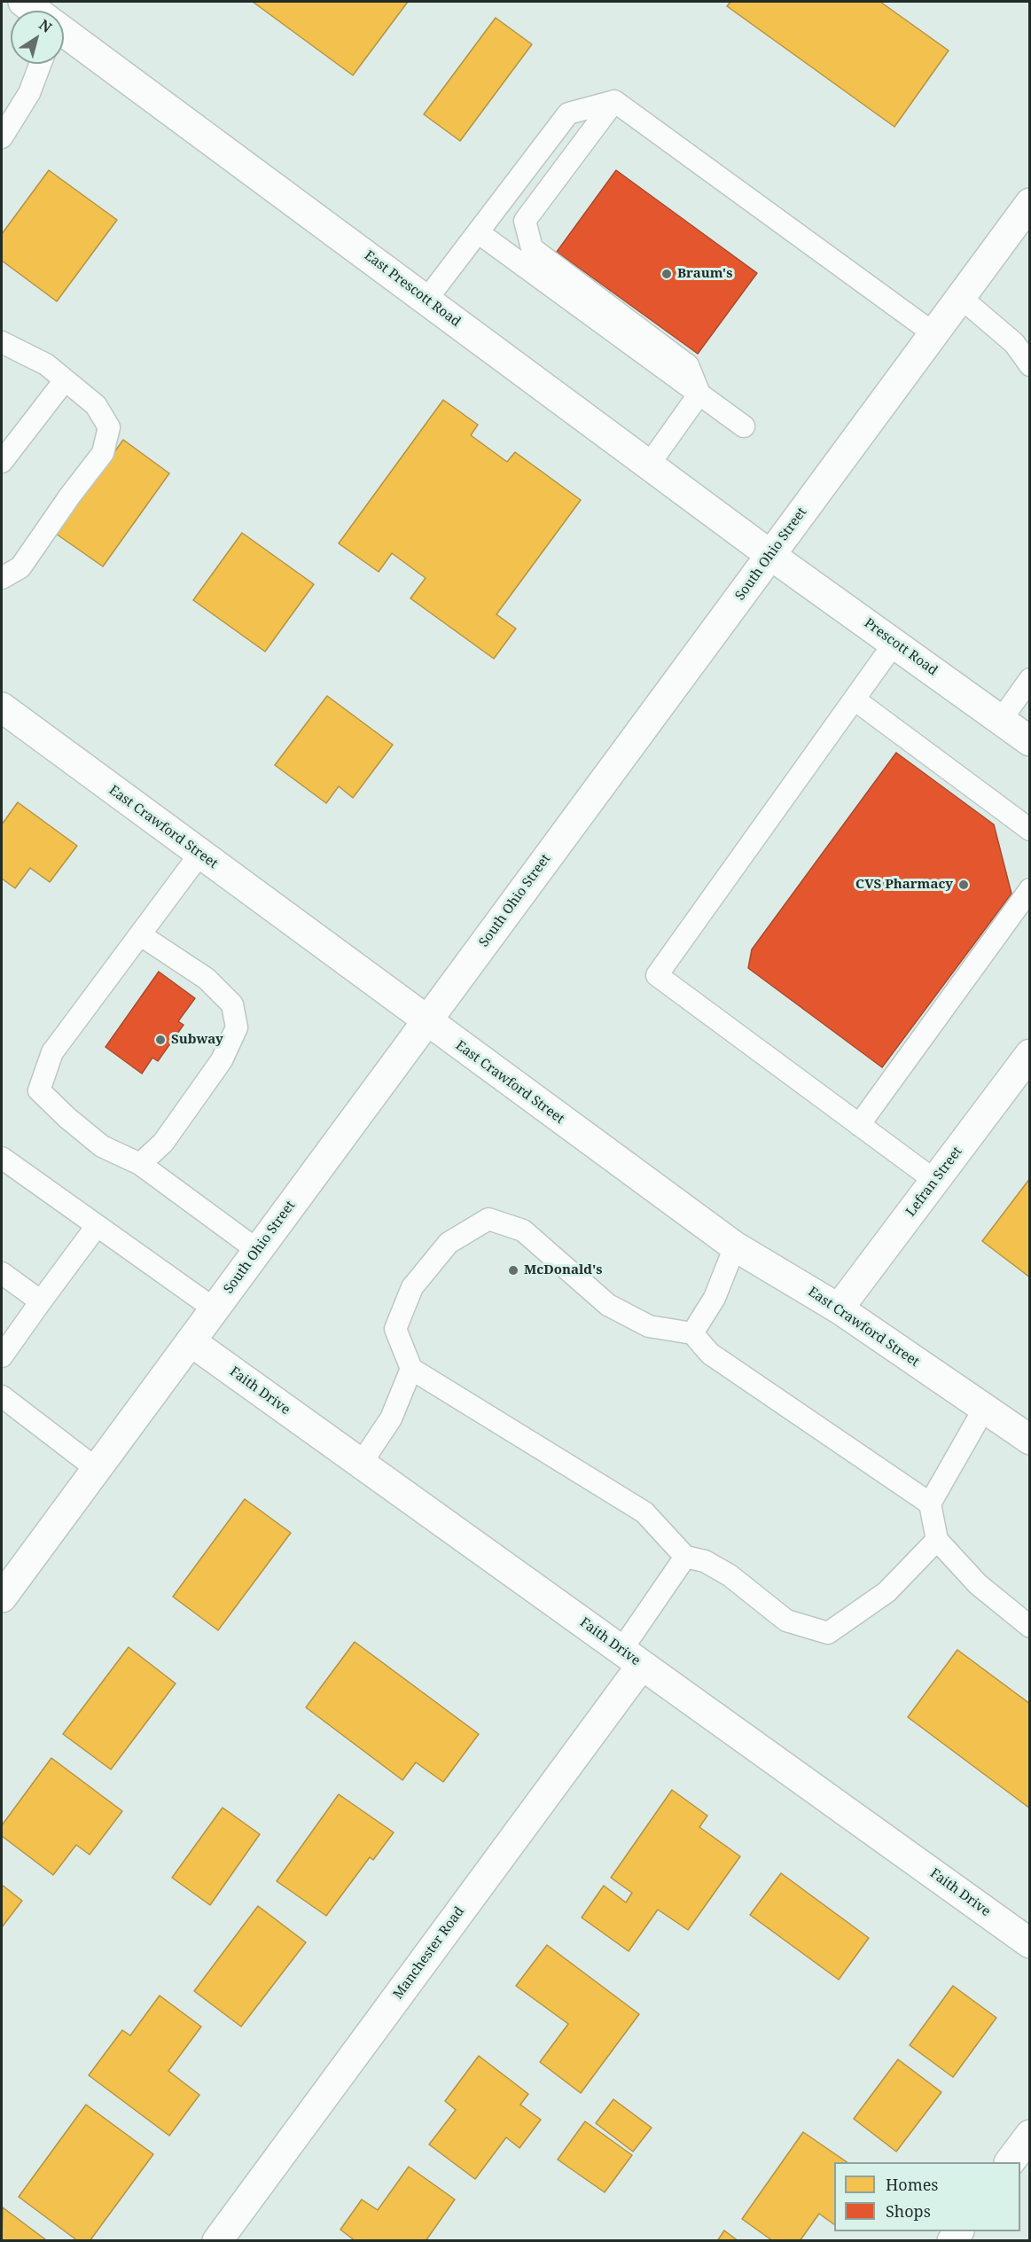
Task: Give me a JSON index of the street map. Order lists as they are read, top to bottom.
{
  "streets": {
    "street": [
      "East Prescott Road",
      "South Ohio Street",
      "Prescott Road",
      "East Crawford Street",
      "Lefran Street",
      "Faith Drive",
      "Manchester Road"
    ]
  },
  "crossings": [
    ["East Prescott Road", "South Ohio Street"],
    ["East Prescott Road", "Prescott Road"],
    ["South Ohio Street", "Prescott Road"],
    ["South Ohio Street", "East Crawford Street"],
    ["South Ohio Street", "Faith Drive"],
    ["East Crawford Street", "Lefran Street"],
    ["Faith Drive", "Manchester Road"]
  ],
  "places": [
    "Braum's",
    "CVS Pharmacy",
    "Subway",
    "McDonald's"
  ],
  "legend": ["Homes", "Shops"],
  "north": "top right"
}
